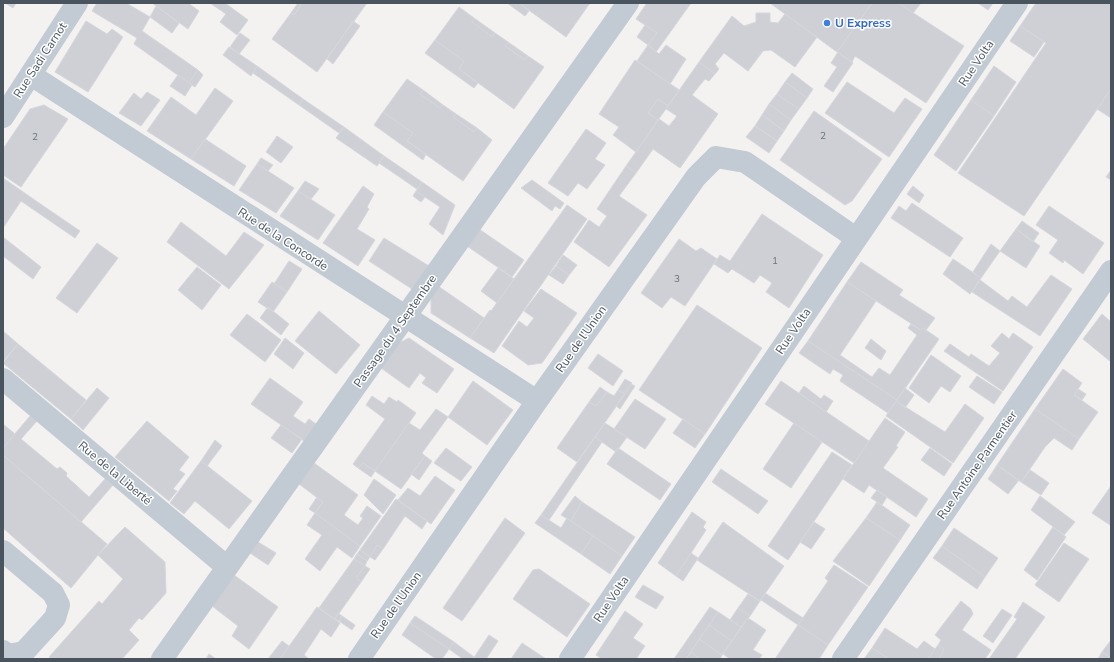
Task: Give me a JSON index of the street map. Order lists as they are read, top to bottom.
{
  "streets": {
    "street": [
      "Rue Sadi Carnot",
      "Rue Volta",
      "Rue de la Concorde",
      "Passage du 4 Septembre",
      "Rue de l'Union",
      "Rue Antoine Parmentier",
      "Rue de la Liberté"
    ]
  },
  "crossings": [
    ["Rue Sadi Carnot", "Rue de la Concorde"],
    ["Rue Volta", "Rue de l'Union"],
    ["Rue de la Concorde", "Passage du 4 Septembre"],
    ["Rue de la Concorde", "Rue de l'Union"],
    ["Passage du 4 Septembre", "Rue de la Liberté"]
  ],
  "places": ["U Express"],
  "house_numbers": [
    "2",
    "2",
    "1",
    "3"
  ]
}
